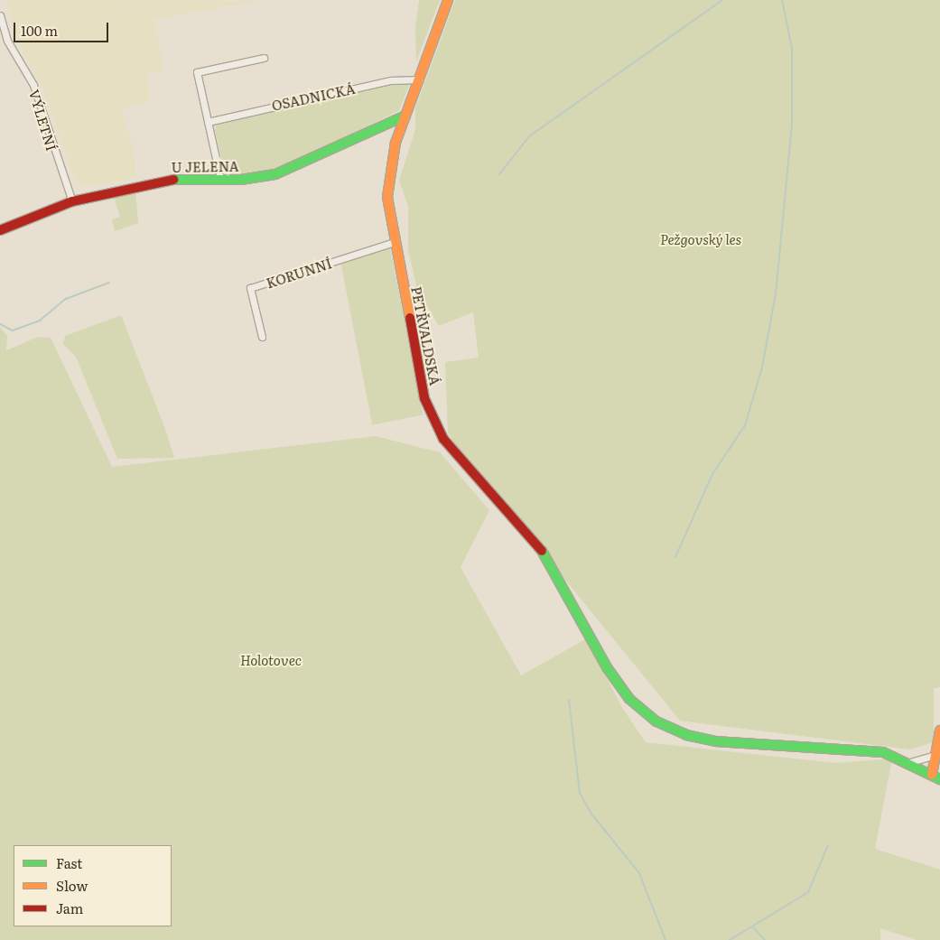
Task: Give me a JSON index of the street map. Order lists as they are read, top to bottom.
{
  "streets": {
    "street": [
      "OSADNICKÁ",
      "VÝLETNÍ",
      "U JELENA",
      "KORUNNÍ",
      "PETŘVALDSKÁ"
    ]
  },
  "crossings": [
    ["OSADNICKÁ", "PETŘVALDSKÁ"],
    ["VÝLETNÍ", "U JELENA"],
    ["U JELENA", "PETŘVALDSKÁ"],
    ["KORUNNÍ", "PETŘVALDSKÁ"]
  ],
  "parks": ["Pežgovský les", "Holotovec"],
  "legend": ["Fast", "Slow", "Jam"],
  "scale_bar": "100 m"
}
